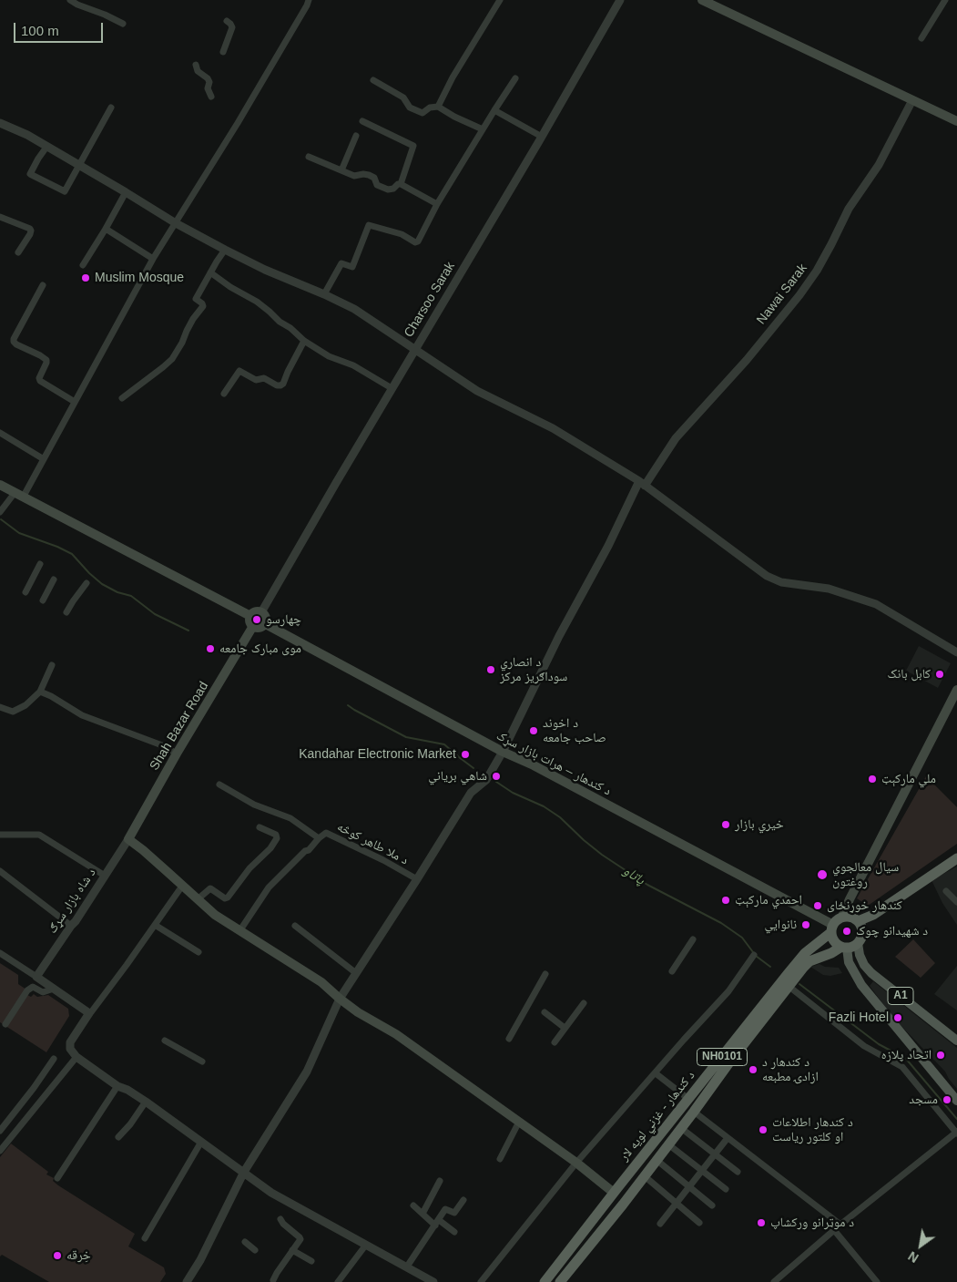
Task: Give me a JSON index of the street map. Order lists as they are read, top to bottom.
{
  "streets": {
    "highway": ["NH0101", "د کندهار - غزني لويه لار"],
    "main road": ["Shah Bazar Road", "د کندهار – هرات بازار سړک", "A1"],
    "street": [
      "Nawai Sarak",
      "Charsoo Sarak",
      "د ملا طاهر کوڅه",
      "د شاه بازار سړګ"
    ]
  },
  "crossings": [
    ["Nawai Sarak", "د کندهار – هرات بازار سړک"],
    ["Nawai Sarak", "د ملا طاهر کوڅه"],
    ["Charsoo Sarak", "Shah Bazar Road"],
    ["Charsoo Sarak", "د کندهار – هرات بازار سړک"],
    ["Shah Bazar Road", "د کندهار – هرات بازار سړک"],
    ["Shah Bazar Road", "د شاه بازار سړګ"],
    ["د کندهار – هرات بازار سړک", "A1"],
    ["د کندهار – هرات بازار سړک", "د کندهار - غزني لويه لار"],
    ["A1", "د کندهار - غزني لويه لار"]
  ],
  "water": ["پاتاو"],
  "places": [
    "Muslim Mosque",
    "چهارسو",
    "موی مبارک جامعه",
    "د انصاري سوداګریز مرکز",
    "کابل بانک",
    "د اخوند صاحب جامعه",
    "Kandahar Electronic Market",
    "شاهي برياني",
    "ملي مارکېټ",
    "خیري بازار",
    "سيال معالجوي روغتون",
    "احمدي مارکېټ",
    "کندهار خوړنځای",
    "نانوايي",
    "د شهيدانو چوک",
    "Fazli Hotel",
    "اتحاد پلازه",
    "د کندهار د ازادۍ مطبعه",
    "مسجد",
    "د کندهار اطلاعات او کلتور رياست",
    "د موټرانو ورکشاپ",
    "خِرقه"
  ],
  "scale_bar": "100 m",
  "north": "bottom left"
}
